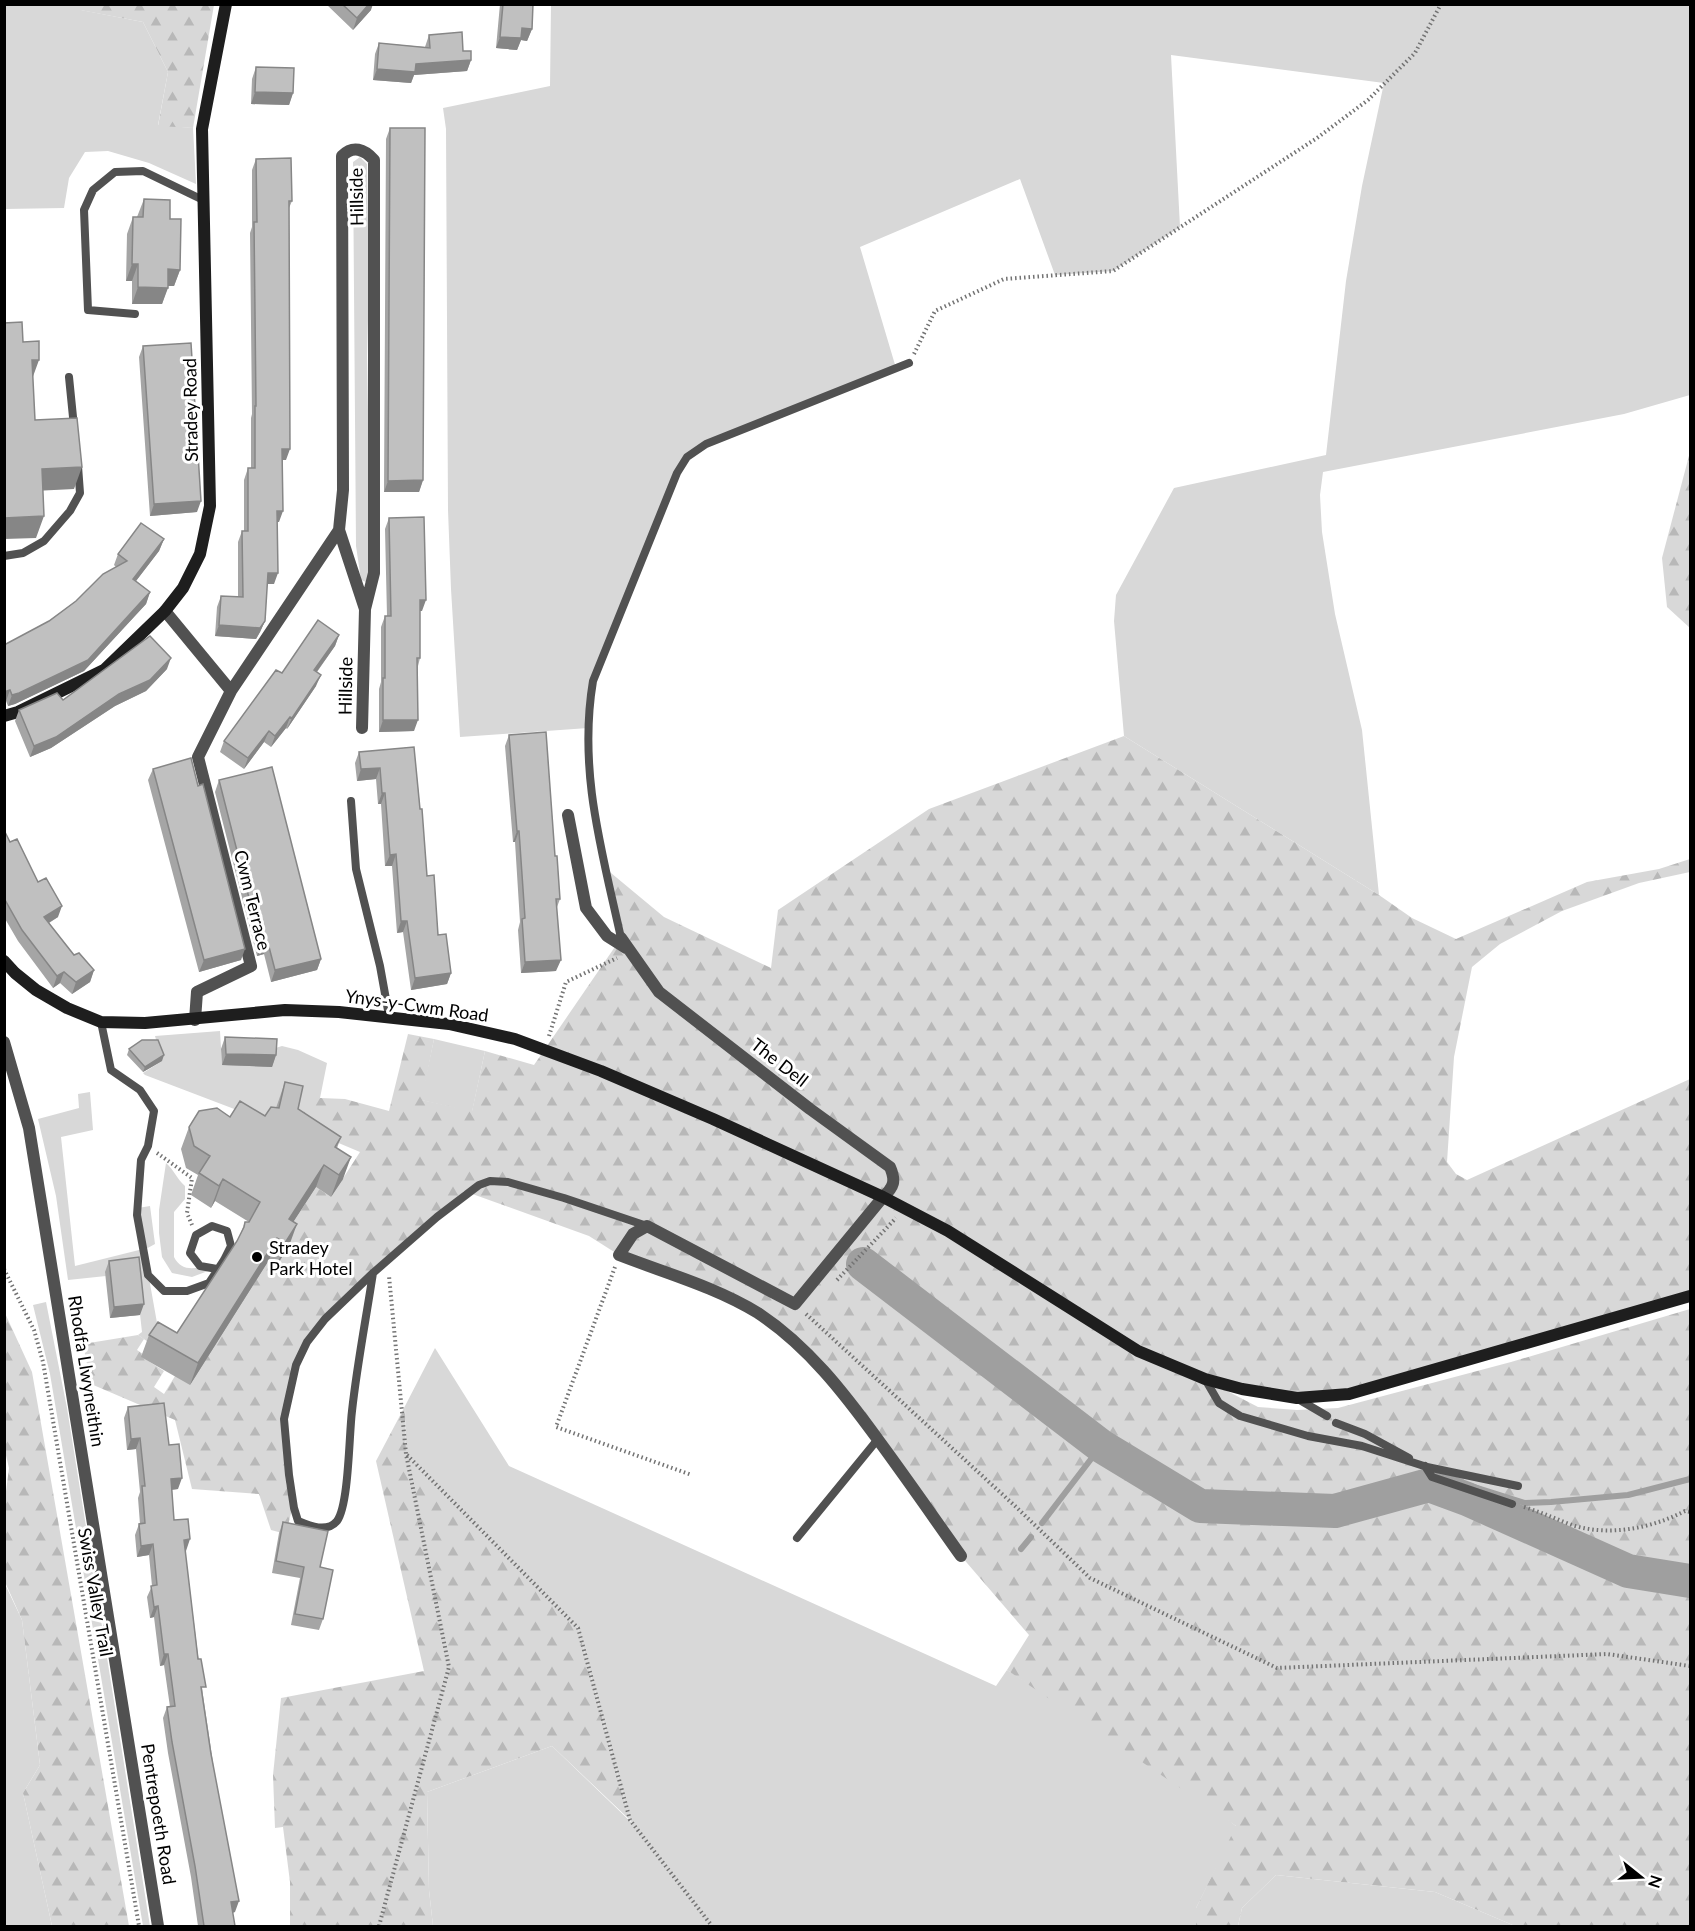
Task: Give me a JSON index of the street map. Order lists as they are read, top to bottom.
{
  "streets": {
    "main road": ["Stradey Road", "Ynys-y-Cwm Road"],
    "street": [
      "Hillside",
      "Cwm Terrace",
      "The Dell",
      "Rhodfa Llwyneithin",
      "Pentrepoeth Road"
    ],
    "path": ["Swiss Valley Trail"]
  },
  "crossings": [
    ["Hillside", "Cwm Terrace"],
    ["Cwm Terrace", "Ynys-y-Cwm Road"],
    ["Ynys-y-Cwm Road", "The Dell"],
    ["Rhodfa Llwyneithin", "Pentrepoeth Road"]
  ],
  "places": ["Stradey Park Hotel"],
  "north": "right"
}
